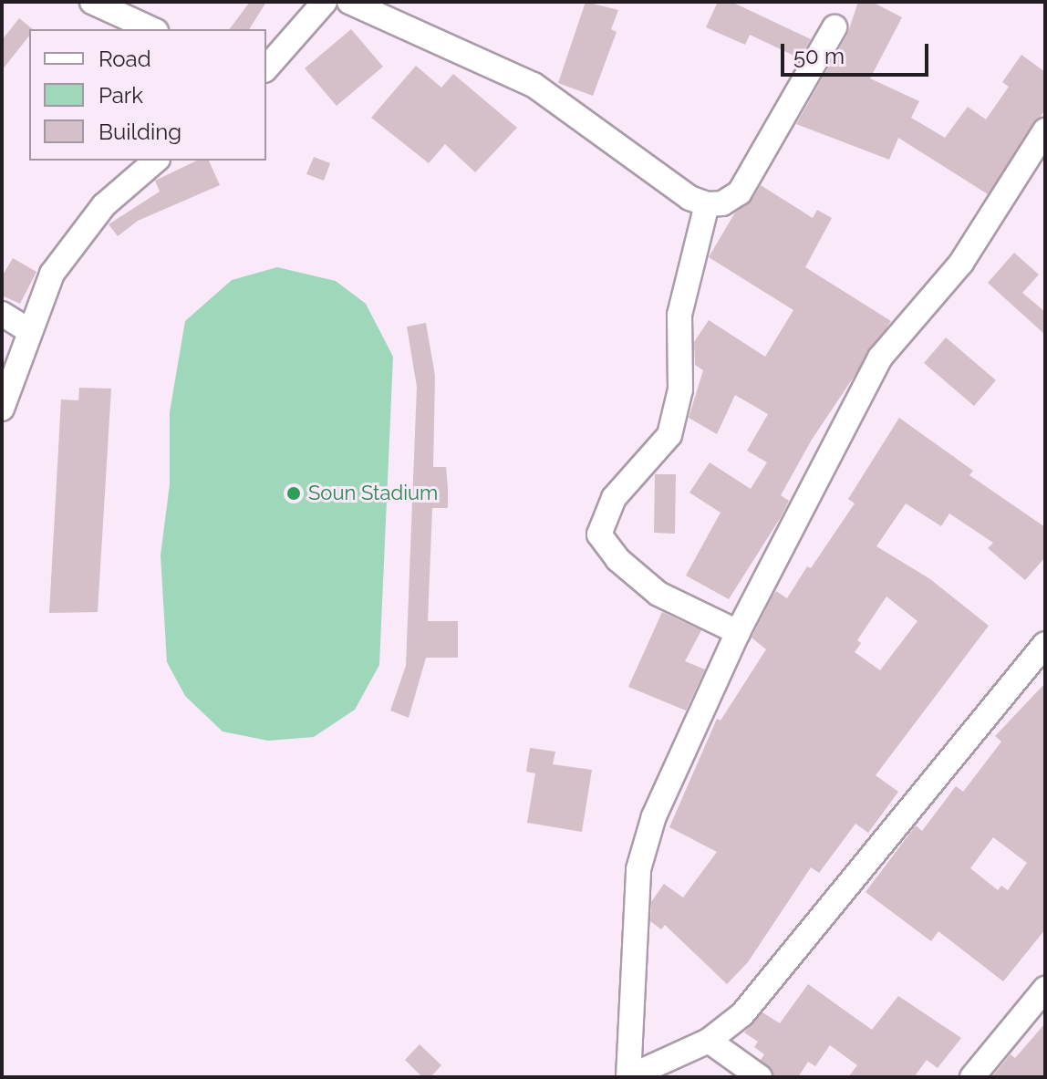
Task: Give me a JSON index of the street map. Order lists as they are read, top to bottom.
{
  "places": ["Soun Stadium"],
  "legend": ["Road", "Park", "Building"],
  "scale_bar": "50 m"
}
